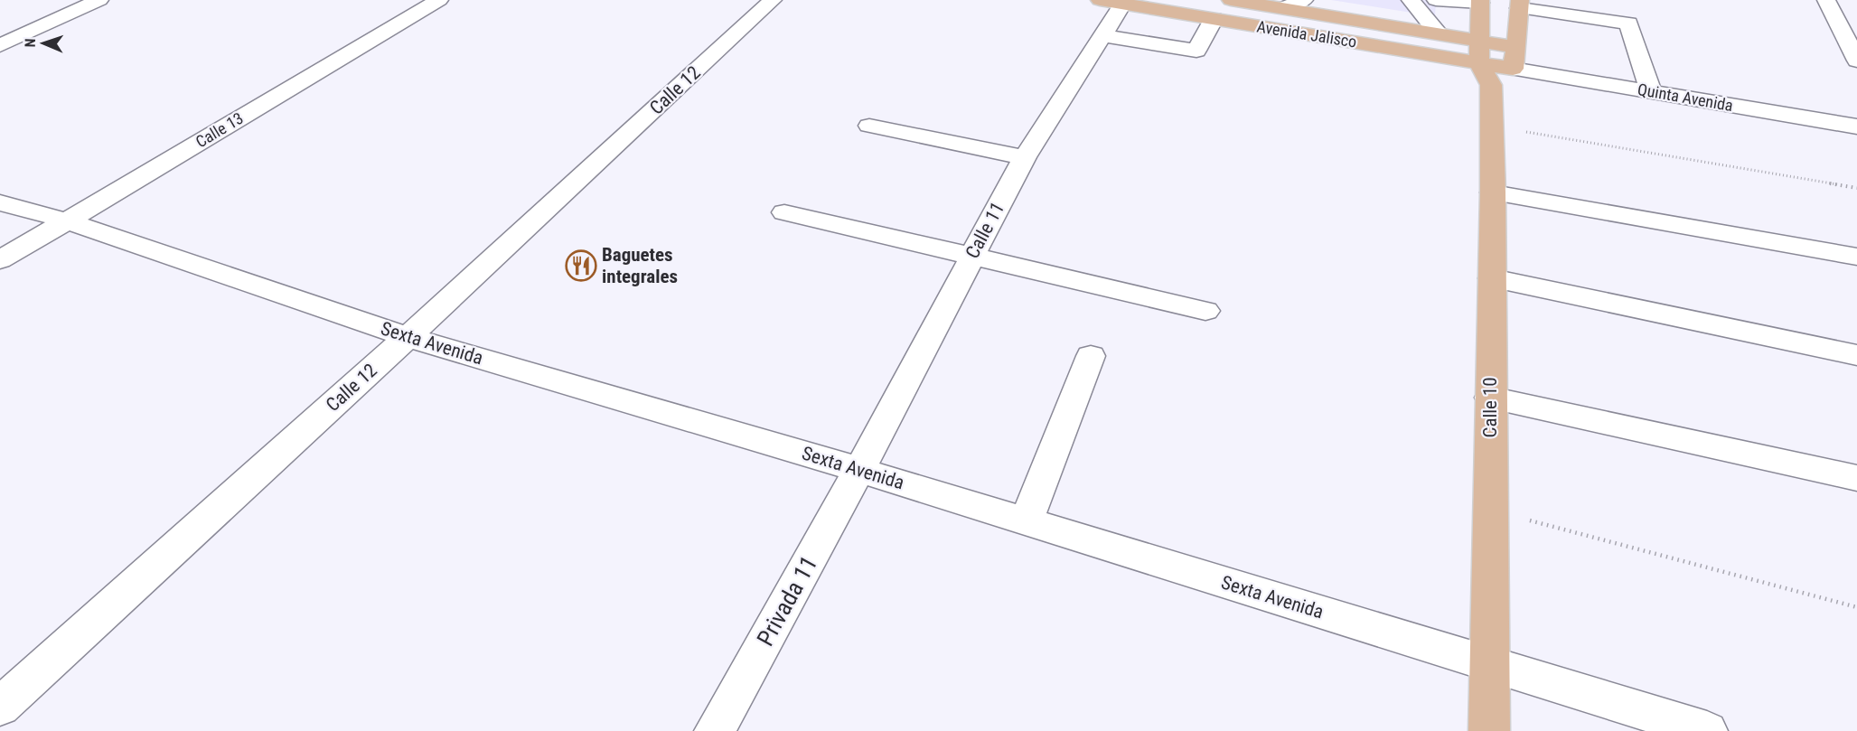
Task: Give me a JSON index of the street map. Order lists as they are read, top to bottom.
{
  "streets": {
    "main road": ["Avenida Jalisco", "Calle 10"],
    "street": [
      "Calle 12",
      "Quinta Avenida",
      "Calle 13",
      "Calle 11",
      "Sexta Avenida",
      "Privada 11"
    ]
  },
  "crossings": [
    ["Avenida Jalisco", "Quinta Avenida"],
    ["Avenida Jalisco", "Calle 11"],
    ["Avenida Jalisco", "Calle 10"],
    ["Calle 12", "Sexta Avenida"],
    ["Quinta Avenida", "Calle 10"],
    ["Calle 13", "Sexta Avenida"],
    ["Calle 11", "Sexta Avenida"],
    ["Calle 11", "Privada 11"],
    ["Sexta Avenida", "Calle 10"],
    ["Sexta Avenida", "Privada 11"]
  ],
  "places": {
    "restaurant": ["Baguetes integrales"]
  },
  "north": "left"
}
